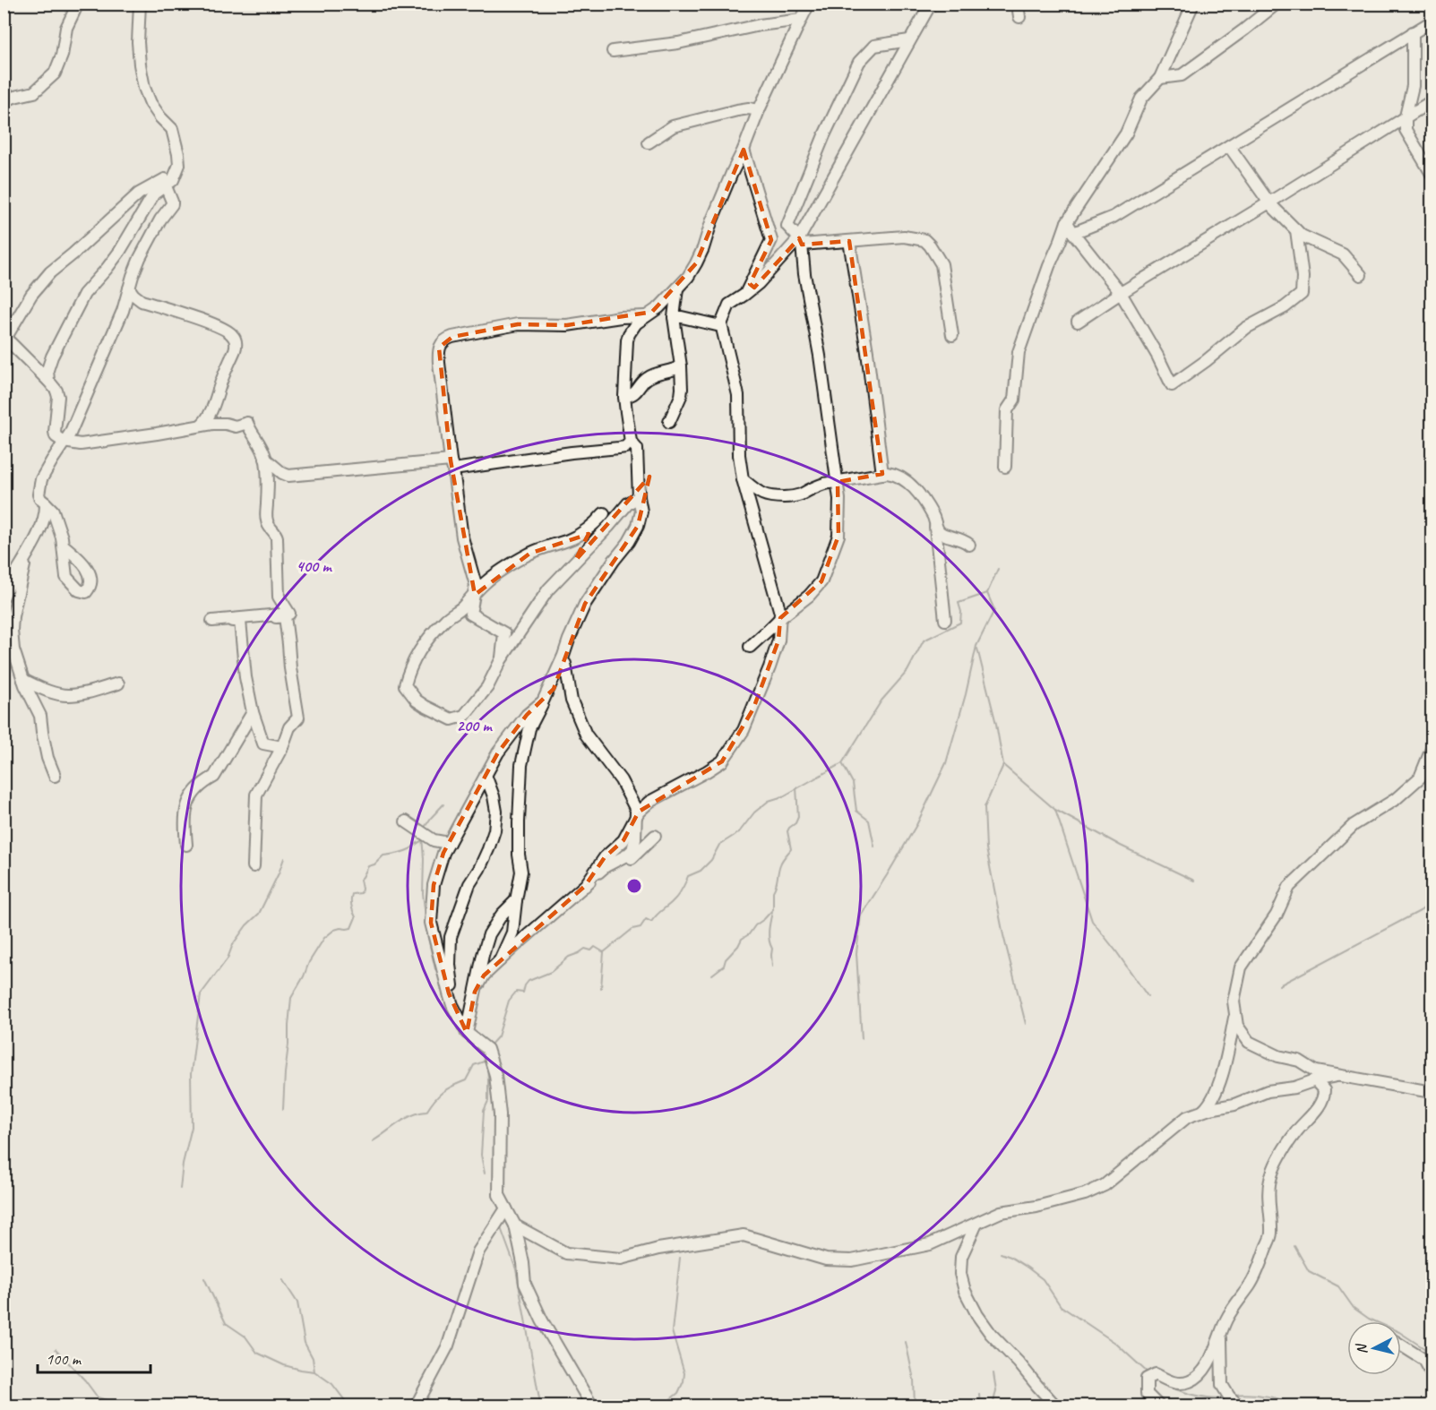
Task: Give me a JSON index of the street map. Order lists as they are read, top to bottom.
{
  "scale_bar": "100 m",
  "north": "left",
  "rings": ["400 m", "200 m"]
}
